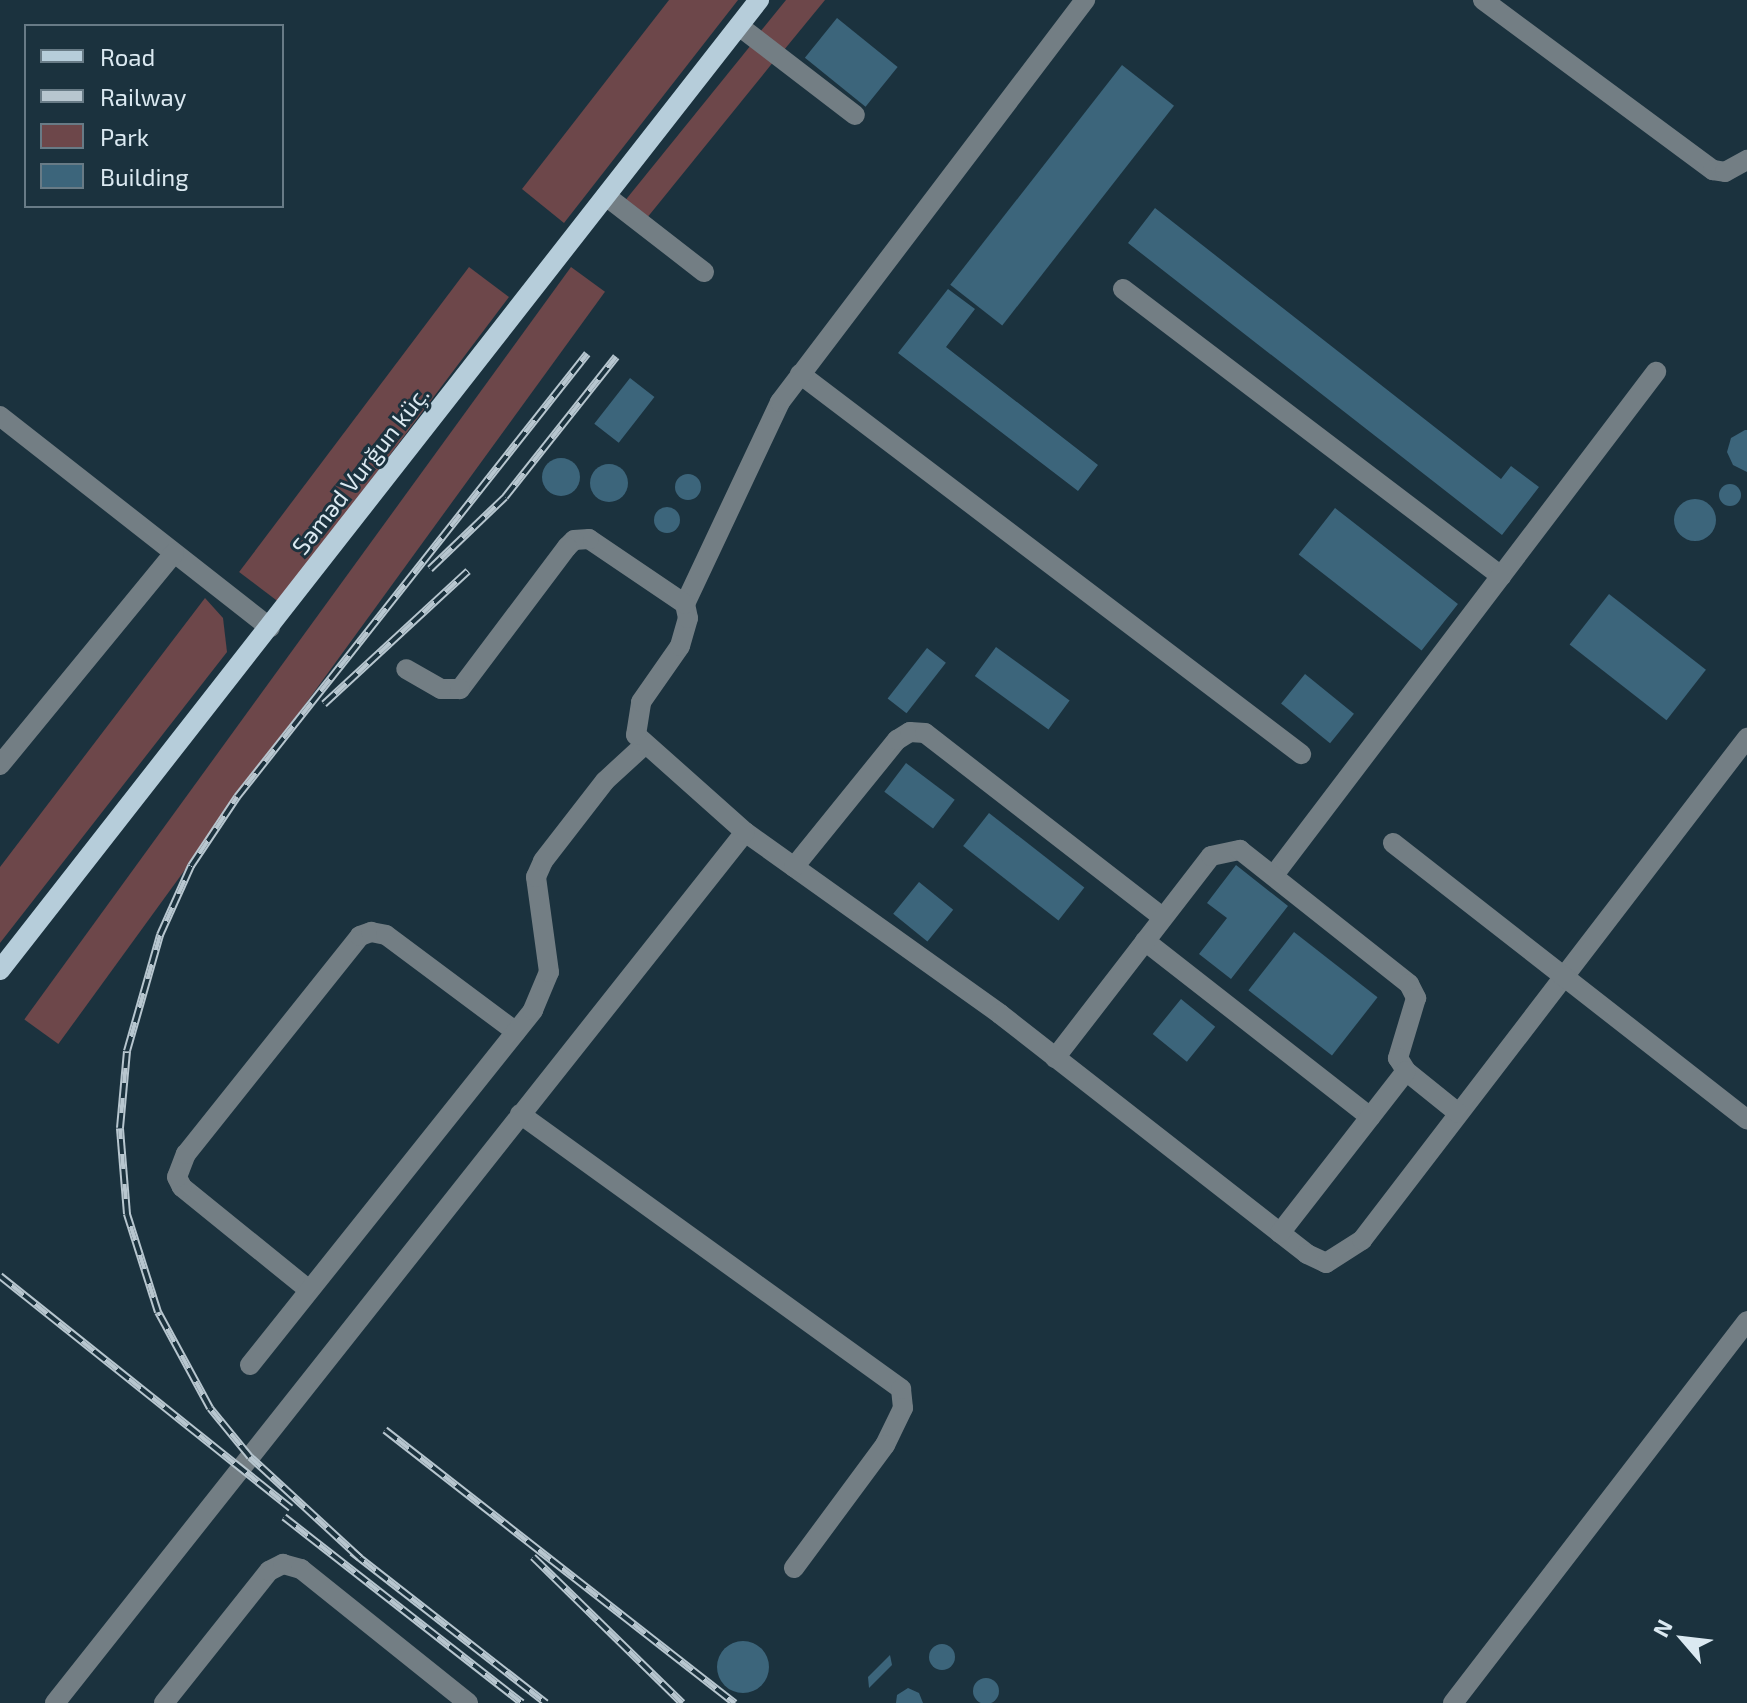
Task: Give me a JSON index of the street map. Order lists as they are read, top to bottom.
{
  "streets": {
    "main road": ["Səməd Vurğun küç."]
  },
  "legend": [
    "Road",
    "Railway",
    "Park",
    "Building"
  ],
  "north": "top left"
}
